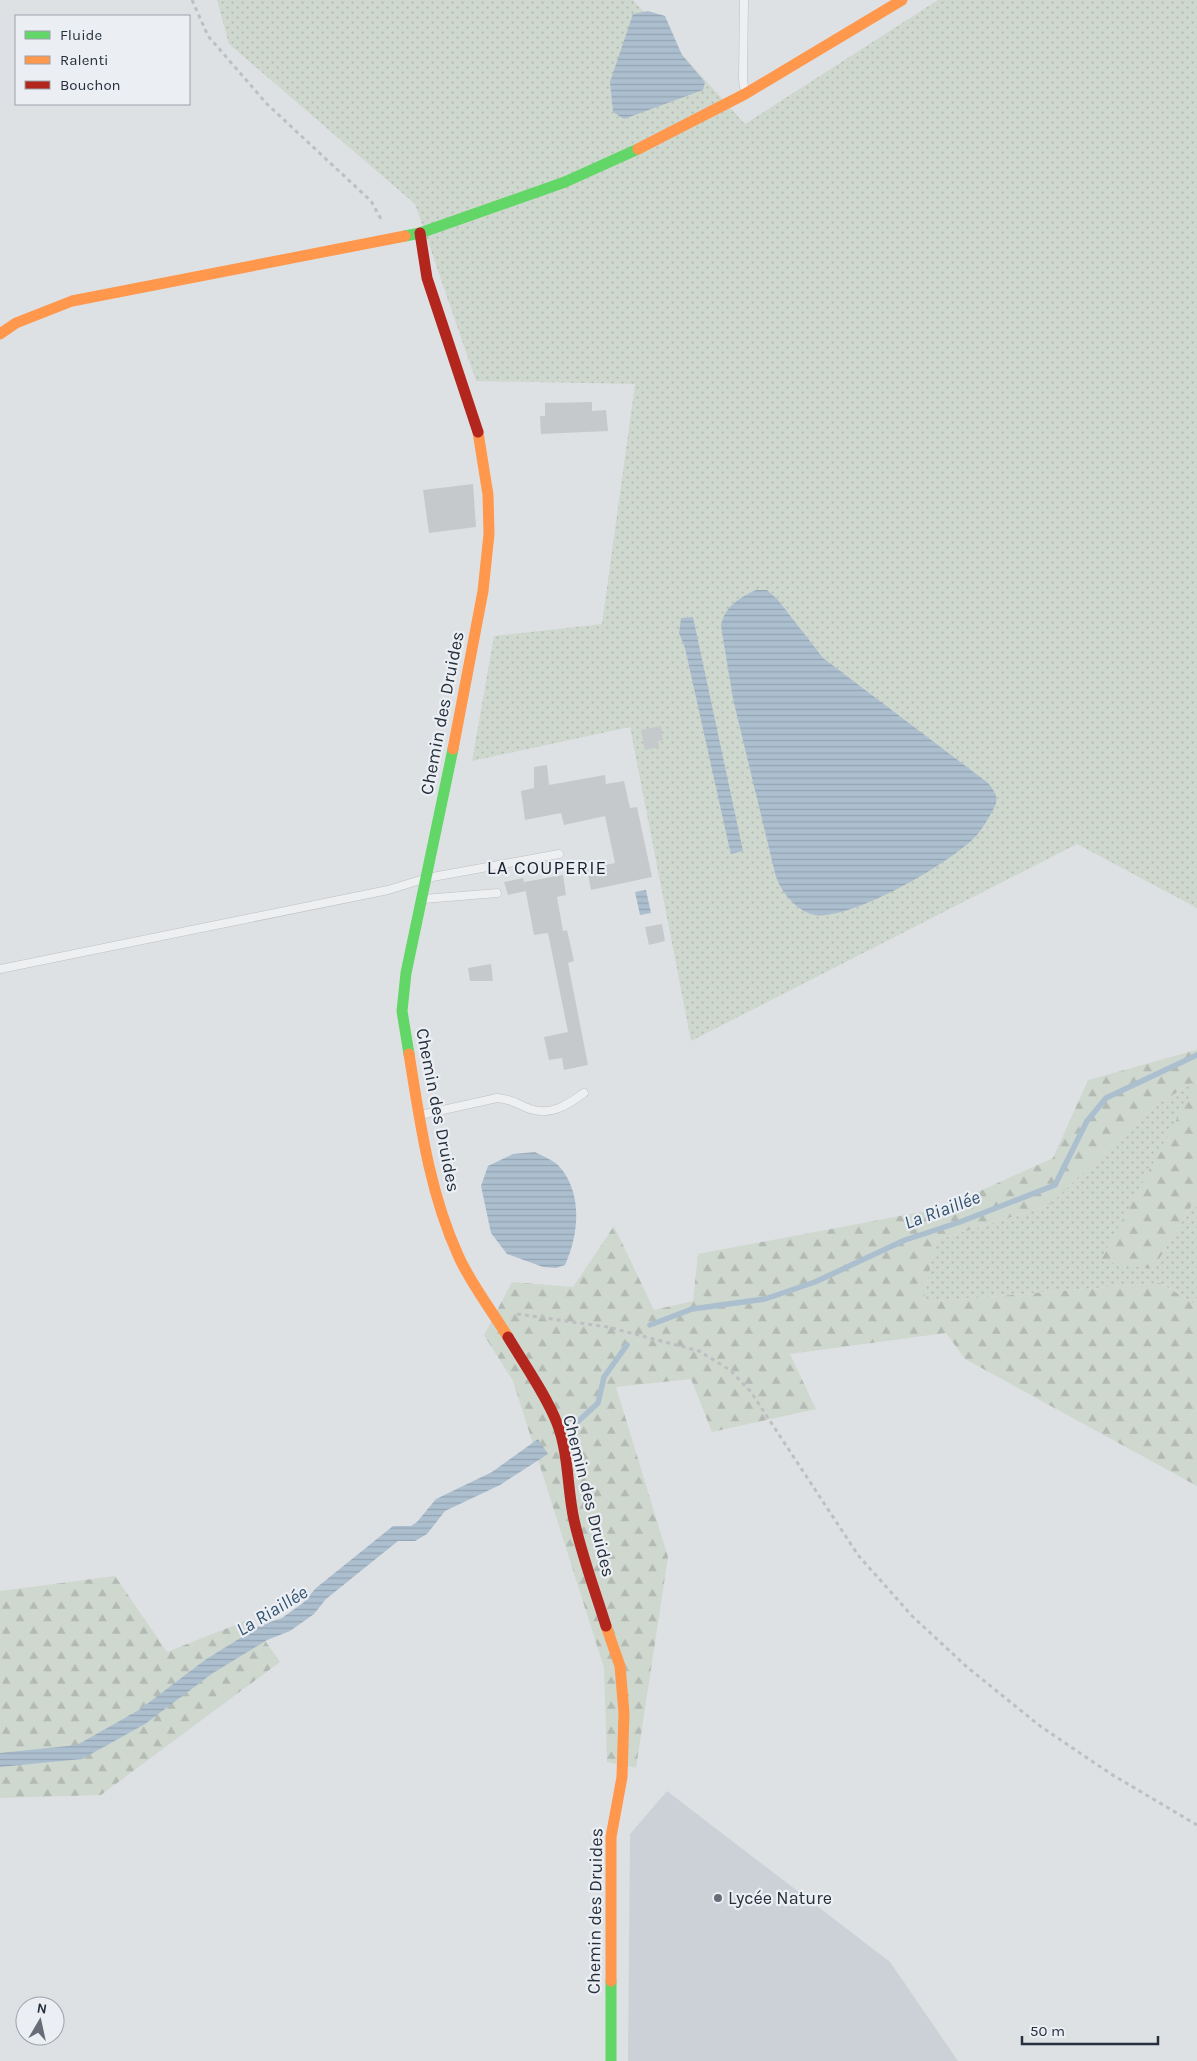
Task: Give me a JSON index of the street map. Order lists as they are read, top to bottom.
{
  "streets": {
    "street": ["Chemin des Druides"]
  },
  "districts": ["LA COUPERIE"],
  "water": ["La Riaillée"],
  "places": ["Lycée Nature"],
  "legend": ["Fluide", "Ralenti", "Bouchon"],
  "scale_bar": "50 m",
  "north": "top"
}
